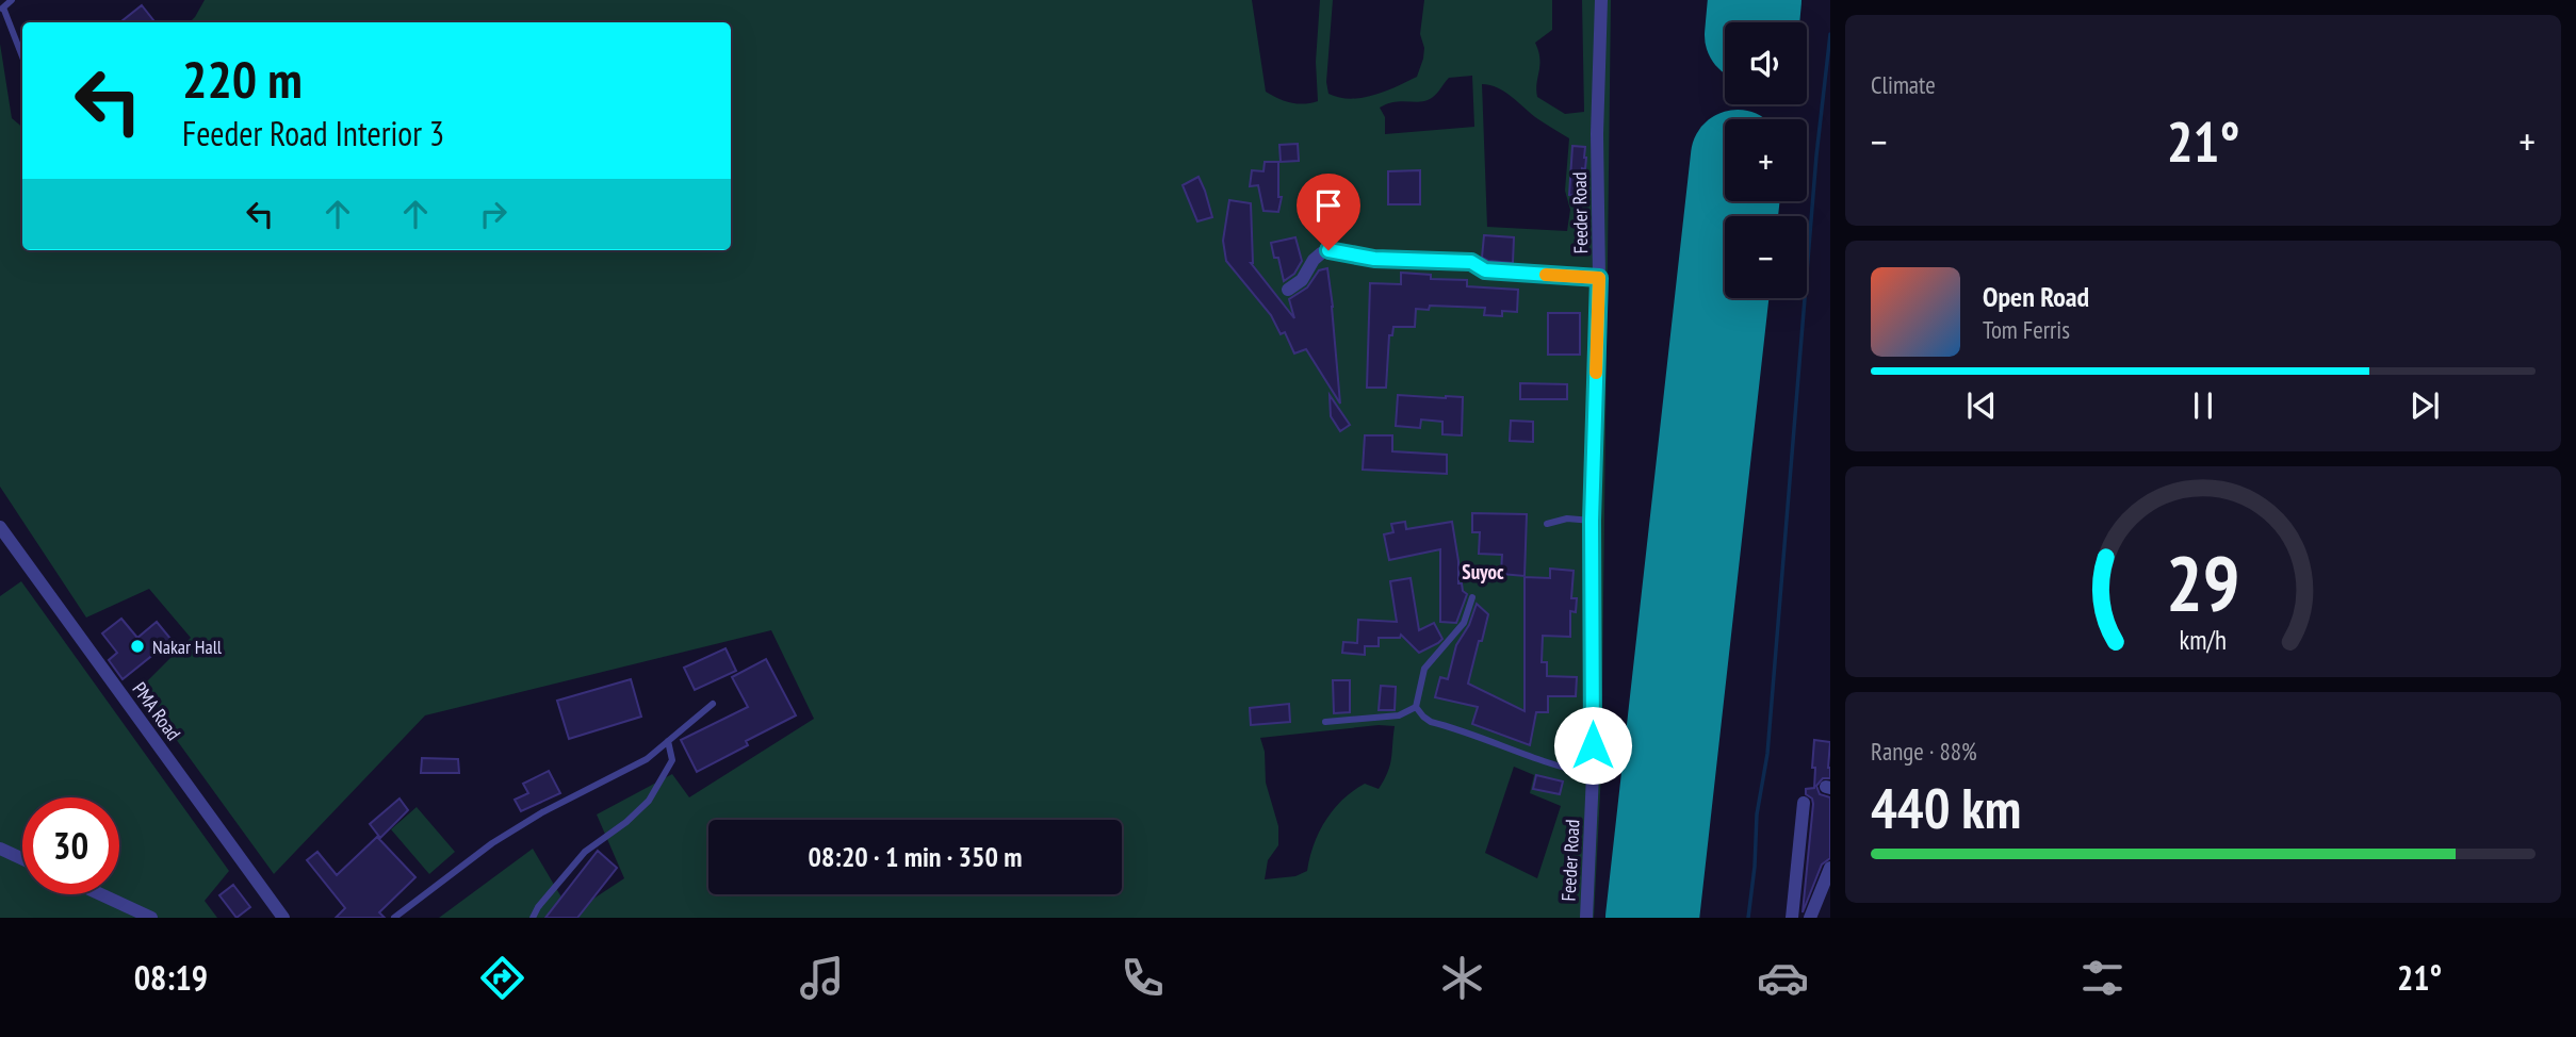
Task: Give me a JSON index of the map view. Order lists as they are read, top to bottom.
{
  "streets": {
    "street": ["Feeder Road", "PMA Road"]
  },
  "districts": ["Suyoc"],
  "places": ["Nakar Hall"],
  "page": {
    "tile": [
      "Climate",
      ["Range · 88%", "440 km"]
    ],
    "map_buttons": ["+", "−"],
    "turn": ["220 m", "Feeder Road Interior 3"],
    "heat": ["−", "21°", "+"],
    "song": ["Open Road", "Tom Ferris"],
    "limit": "30",
    "trip": "08:20 · 1 min · 350 m",
    "tabs": ["08:19", "21°"],
    "gauge": ["29", "km/h"]
  }
}
